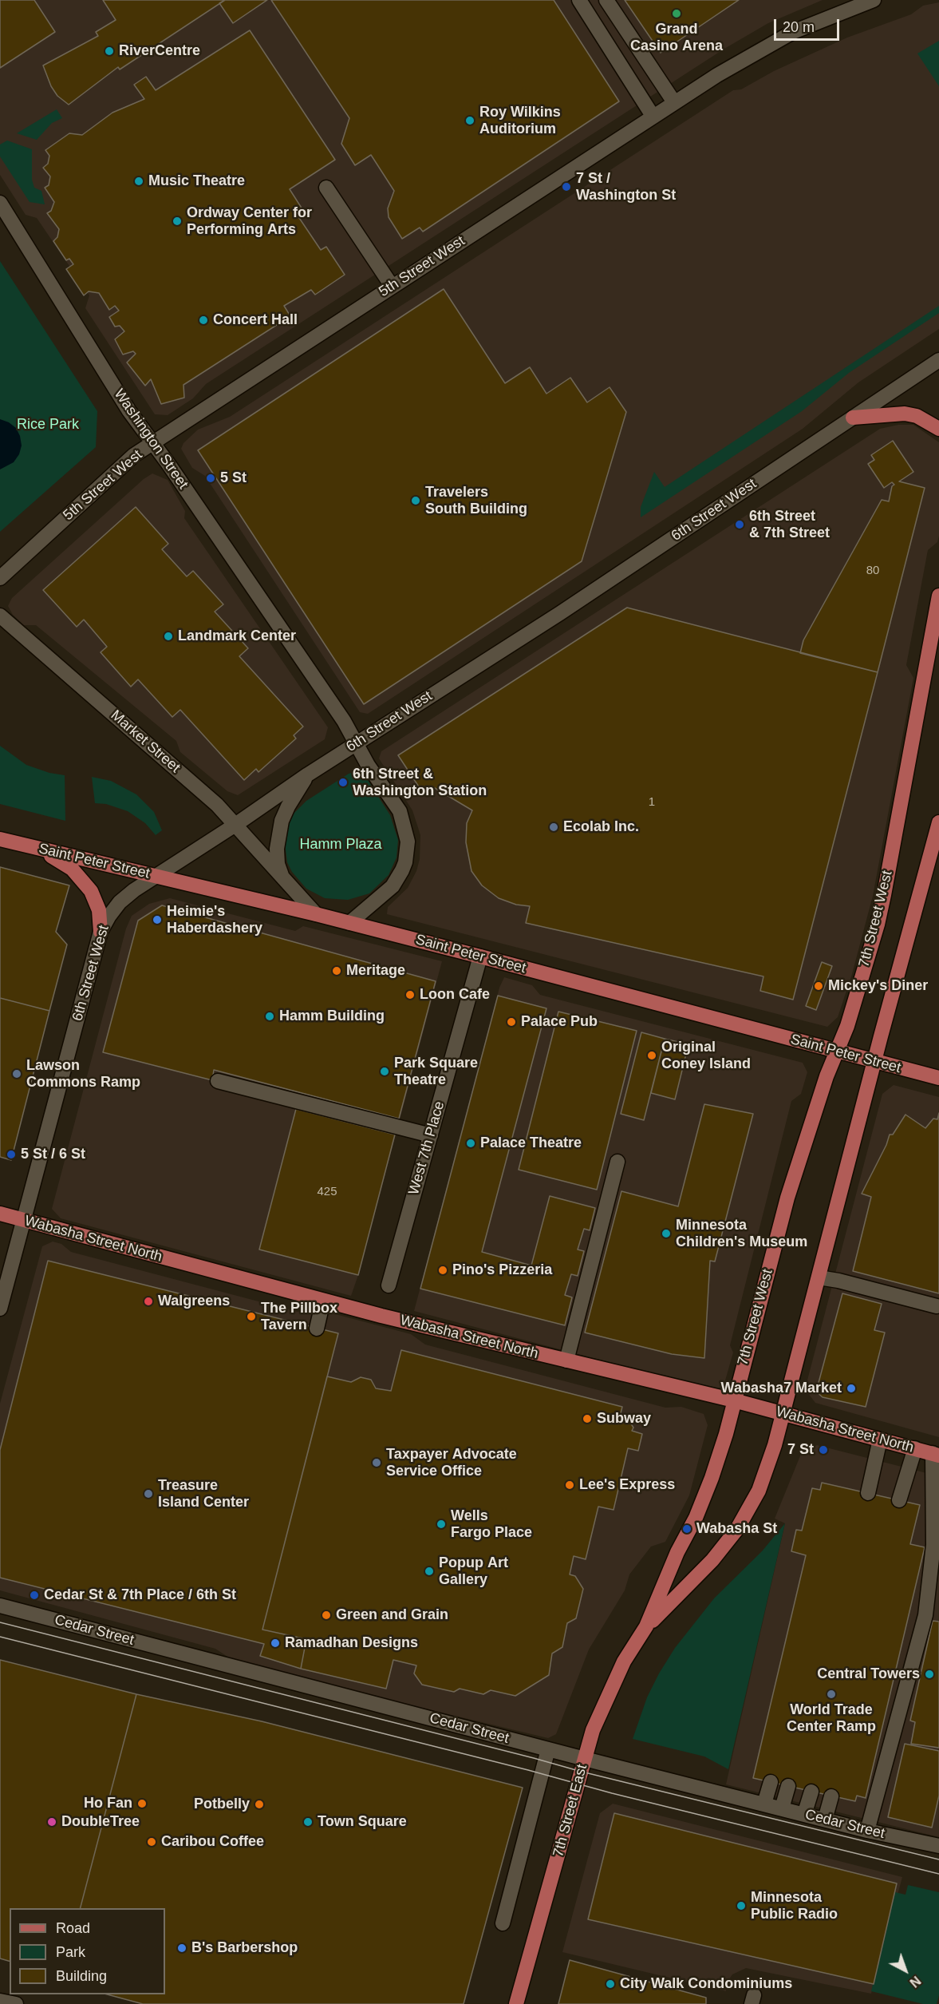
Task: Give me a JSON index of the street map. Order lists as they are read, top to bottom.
{
  "streets": {
    "main road": [
      "Saint Peter Street",
      "7th Street West",
      "Wabasha Street North",
      "7th Street East"
    ],
    "street": [
      "5th Street West",
      "Washington Street",
      "6th Street West",
      "Market Street",
      "West 7th Place",
      "Cedar Street"
    ]
  },
  "crossings": [
    ["5th Street West", "Washington Street"],
    ["Washington Street", "6th Street West"],
    ["Washington Street", "Market Street"],
    ["Washington Street", "Saint Peter Street"],
    ["6th Street West", "Market Street"],
    ["6th Street West", "Saint Peter Street"],
    ["6th Street West", "Wabasha Street North"],
    ["Market Street", "Saint Peter Street"],
    ["Saint Peter Street", "7th Street West"],
    ["Saint Peter Street", "West 7th Place"],
    ["7th Street West", "Wabasha Street North"],
    ["7th Street West", "7th Street East"],
    ["Wabasha Street North", "7th Street East"],
    ["Cedar Street", "7th Street East"]
  ],
  "parks": ["Rice Park", "Hamm Plaza"],
  "places": [
    "Grand Casino Arena",
    "RiverCentre",
    "Roy Wilkins Auditorium",
    "Music Theatre",
    "7 St / Washington St",
    "Ordway Center for Performing Arts",
    "Concert Hall",
    "5 St",
    "Travelers South Building",
    "6th Street & 7th Street",
    "Landmark Center",
    "6th Street & Washington Station",
    "Ecolab Inc.",
    "Heimie's Haberdashery",
    "Meritage",
    "Mickey's Diner",
    "Loon Cafe",
    "Hamm Building",
    "Palace Pub",
    "Original Coney Island",
    "Park Square Theatre",
    "Lawson Commons Ramp",
    "Palace Theatre",
    "5 St / 6 St",
    "Minnesota Children's Museum",
    "Pino's Pizzeria",
    "Walgreens",
    "The Pillbox Tavern",
    "Wabasha7 Market",
    "Subway",
    "7 St",
    "Taxpayer Advocate Service Office",
    "Lee's Express",
    "Treasure Island Center",
    "Wells Fargo Place",
    "Wabasha St",
    "Popup Art Gallery",
    "Cedar St & 7th Place / 6th St",
    "Green and Grain",
    "Ramadhan Designs",
    "Central Towers",
    "World Trade Center Ramp",
    "Ho Fan",
    "Potbelly",
    "DoubleTree",
    "Town Square",
    "Caribou Coffee",
    "Minnesota Public Radio",
    "B's Barbershop",
    "City Walk Condominiums"
  ],
  "house_numbers": ["80", "1", "425"],
  "legend": ["Road", "Park", "Building"],
  "scale_bar": "20 m",
  "north": "bottom right"
}
